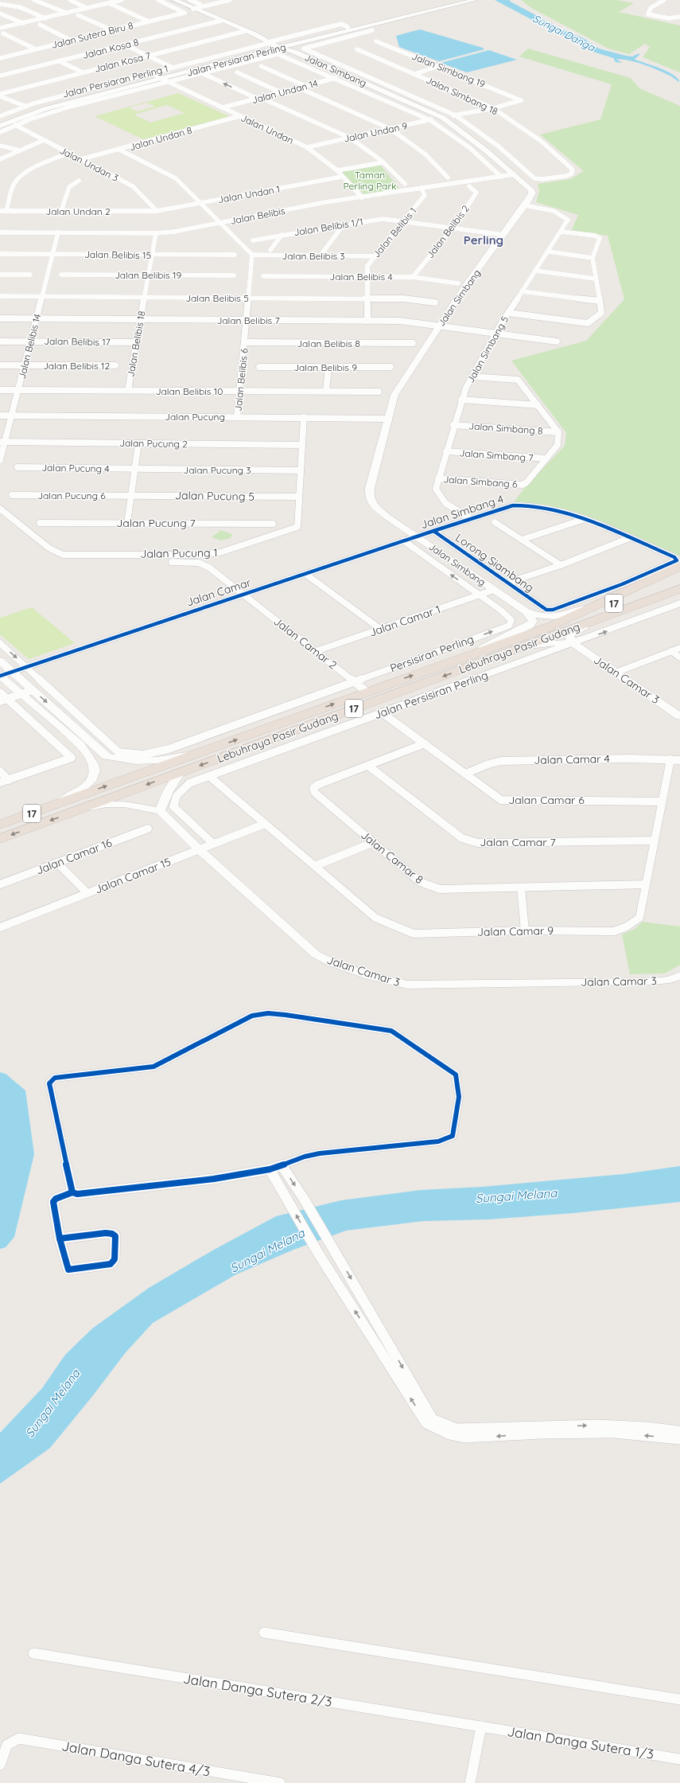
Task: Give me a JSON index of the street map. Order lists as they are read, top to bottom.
{
  "streets": {
    "highway": ["17", "Lebuhraya Pasir Gudang"],
    "street": [
      "Jalan Sutera Biru 8",
      "Jalan Kosa 8",
      "Jalan Persiaran Perling",
      "Jalan Kosa 7",
      "Jalan Simbang",
      "Jalan Simbang 19",
      "Jalan Persiaran Perling 1",
      "Jalan Undan 14",
      "Jalan Simbang 18",
      "Jalan Undan",
      "Jalan Undan 9",
      "Jalan Undan 8",
      "Jalan Undan 3",
      "Jalan Undan 1",
      "Jalan Undan 2",
      "Jalan Belibis",
      "Jalan Belibis 1/1",
      "Jalan Belibis 2",
      "Jalan Belibis 1",
      "Jalan Belibis 15",
      "Jalan Belibis 3",
      "Jalan Belibis 19",
      "Jalan Belibis 4",
      "Jalan Belibis 5",
      "Jalan Belibis 7",
      "Jalan Belibis 17",
      "Jalan Belibis 8",
      "Jalan Belibis 18",
      "Jalan Belibis 14",
      "Jalan Simbang 5",
      "Jalan Belibis 12",
      "Jalan Belibis 9",
      "Jalan Belibis 6",
      "Jalan Belibis 10",
      "Jalan Pucung",
      "Jalan Simbang 8",
      "Jalan Pucung 2",
      "Jalan Simbang 7",
      "Jalan Pucung 4",
      "Jalan Pucung 3",
      "Jalan Simbang 6",
      "Jalan Pucung 6",
      "Jalan Pucung 5",
      "Jalan Simbang 4",
      "Jalan Pucung 7",
      "Jalan Pucung 1",
      "Lorong Siambang",
      "Jalan Camar",
      "Jalan Camar 1",
      "Jalan Camar 2",
      "Persisiran Perling",
      "Jalan Camar 3",
      "Jalan Persisiran Perling",
      "Jalan Camar 4",
      "Jalan Camar 6",
      "Jalan Camar 7",
      "Jalan Camar 16",
      "Jalan Camar 8",
      "Jalan Camar 15",
      "Jalan Camar 9",
      "Jalan Danga Sutera 2/3",
      "Jalan Danga Sutera 1/3",
      "Jalan Danga Sutera 4/3"
    ]
  },
  "crossings": [
    ["Jalan Kosa 8", "Jalan Simbang"],
    ["Jalan Persiaran Perling", "Jalan Simbang"],
    ["Jalan Persiaran Perling", "Jalan Persiaran Perling 1"],
    ["Jalan Persiaran Perling", "Jalan Undan"],
    ["Jalan Kosa 7", "Jalan Simbang"],
    ["Jalan Simbang", "Jalan Persiaran Perling 1"],
    ["Jalan Simbang", "Jalan Undan 14"],
    ["Jalan Simbang", "Jalan Simbang 18"],
    ["Jalan Simbang", "Jalan Undan 9"],
    ["Jalan Simbang", "Jalan Belibis"],
    ["Jalan Simbang", "Jalan Belibis 1/1"],
    ["Jalan Simbang", "Jalan Belibis 7"],
    ["Jalan Simbang", "Jalan Simbang 5"],
    ["Jalan Simbang", "Jalan Pucung"],
    ["Jalan Simbang", "Jalan Simbang 4"],
    ["Jalan Simbang", "Jalan Camar"],
    ["Jalan Simbang", "Jalan Camar 1"],
    ["Jalan Simbang 19", "Jalan Undan 9"],
    ["Jalan Persiaran Perling 1", "Jalan Undan"],
    ["Jalan Persiaran Perling 1", "Jalan Undan 3"],
    ["Jalan Undan 14", "Jalan Undan"],
    ["Jalan Simbang 18", "Jalan Undan 9"],
    ["Jalan Undan", "Jalan Undan 9"],
    ["Jalan Undan", "Jalan Undan 8"],
    ["Jalan Undan", "Jalan Undan 1"],
    ["Jalan Undan", "Jalan Belibis"],
    ["Jalan Undan 8", "Jalan Undan 3"],
    ["Jalan Undan 3", "Jalan Undan 1"],
    ["Jalan Undan 3", "Jalan Undan 2"],
    ["Jalan Undan 1", "Jalan Undan 2"],
    ["Jalan Belibis", "Jalan Belibis 1"],
    ["Jalan Belibis", "Jalan Belibis 18"],
    ["Jalan Belibis", "Jalan Belibis 14"],
    ["Jalan Belibis 1/1", "Jalan Belibis 2"],
    ["Jalan Belibis 1/1", "Jalan Belibis 1"],
    ["Jalan Belibis 2", "Jalan Belibis 4"],
    ["Jalan Belibis 1", "Jalan Belibis 3"],
    ["Jalan Belibis 1", "Jalan Belibis 4"],
    ["Jalan Belibis 1", "Jalan Belibis 5"],
    ["Jalan Belibis 1", "Jalan Belibis 7"],
    ["Jalan Belibis 15", "Jalan Belibis 18"],
    ["Jalan Belibis 15", "Jalan Belibis 14"],
    ["Jalan Belibis 3", "Jalan Belibis 6"],
    ["Jalan Belibis 19", "Jalan Belibis 18"],
    ["Jalan Belibis 5", "Jalan Belibis 18"],
    ["Jalan Belibis 5", "Jalan Belibis 14"],
    ["Jalan Belibis 5", "Jalan Belibis 6"],
    ["Jalan Belibis 7", "Jalan Belibis 18"],
    ["Jalan Belibis 7", "Jalan Belibis 14"],
    ["Jalan Belibis 7", "Jalan Simbang 5"],
    ["Jalan Belibis 7", "Jalan Belibis 6"],
    ["Jalan Belibis 17", "Jalan Belibis 18"],
    ["Jalan Belibis 17", "Jalan Belibis 14"],
    ["Jalan Belibis 8", "Jalan Belibis 6"],
    ["Jalan Belibis 18", "Jalan Belibis 10"],
    ["Jalan Belibis 14", "Jalan Belibis 12"],
    ["Jalan Belibis 14", "Jalan Belibis 10"],
    ["Jalan Belibis 14", "Jalan Pucung"],
    ["Jalan Belibis 14", "Jalan Pucung 2"],
    ["Jalan Simbang 5", "Jalan Simbang 8"],
    ["Jalan Simbang 5", "Jalan Simbang 7"],
    ["Jalan Simbang 5", "Jalan Simbang 6"],
    ["Jalan Simbang 5", "Jalan Simbang 4"],
    ["Jalan Belibis 6", "Jalan Belibis 10"],
    ["Jalan Belibis 6", "Jalan Pucung"],
    ["Jalan Pucung", "Jalan Pucung 1"],
    ["Jalan Pucung 2", "Jalan Pucung 1"],
    ["Jalan Simbang 7", "Jalan Simbang 6"],
    ["Jalan Pucung 4", "Jalan Pucung 3"],
    ["Jalan Pucung 3", "Jalan Pucung 1"],
    ["Jalan Pucung 6", "Jalan Pucung 5"],
    ["Jalan Pucung 5", "Jalan Pucung 1"],
    ["Jalan Simbang 4", "Lorong Siambang"],
    ["Jalan Simbang 4", "Jalan Camar"],
    ["Jalan Pucung 1", "Jalan Camar 2"],
    ["Jalan Camar", "Jalan Camar 2"],
    ["Jalan Camar", "Persisiran Perling"],
    ["Jalan Camar 1", "Jalan Camar 2"],
    ["Jalan Camar 1", "Persisiran Perling"],
    ["Jalan Camar 2", "Lebuhraya Pasir Gudang"],
    ["Jalan Camar 2", "Persisiran Perling"],
    ["Jalan Camar 3", "Jalan Persisiran Perling"],
    ["Jalan Camar 3", "Jalan Camar 15"],
    ["Jalan Persisiran Perling", "Jalan Camar 6"],
    ["Jalan Persisiran Perling", "Jalan Camar 15"],
    ["Jalan Camar 4", "Jalan Camar 6"],
    ["Jalan Camar 4", "Jalan Camar 9"],
    ["Jalan Camar 6", "Jalan Camar 8"],
    ["Jalan Camar 6", "Jalan Camar 9"],
    ["Jalan Camar 7", "Jalan Camar 8"],
    ["Jalan Camar 7", "Jalan Camar 9"],
    ["Jalan Camar 8", "Jalan Camar 9"],
    ["Jalan Camar 15", "Jalan Camar 9"],
    ["Jalan Danga Sutera 2/3", "Jalan Danga Sutera 1/3"]
  ],
  "districts": ["Perling"],
  "water": ["Sungai Danga", "Sungai Melana"],
  "parks": ["Taman Perling Park"]
}
